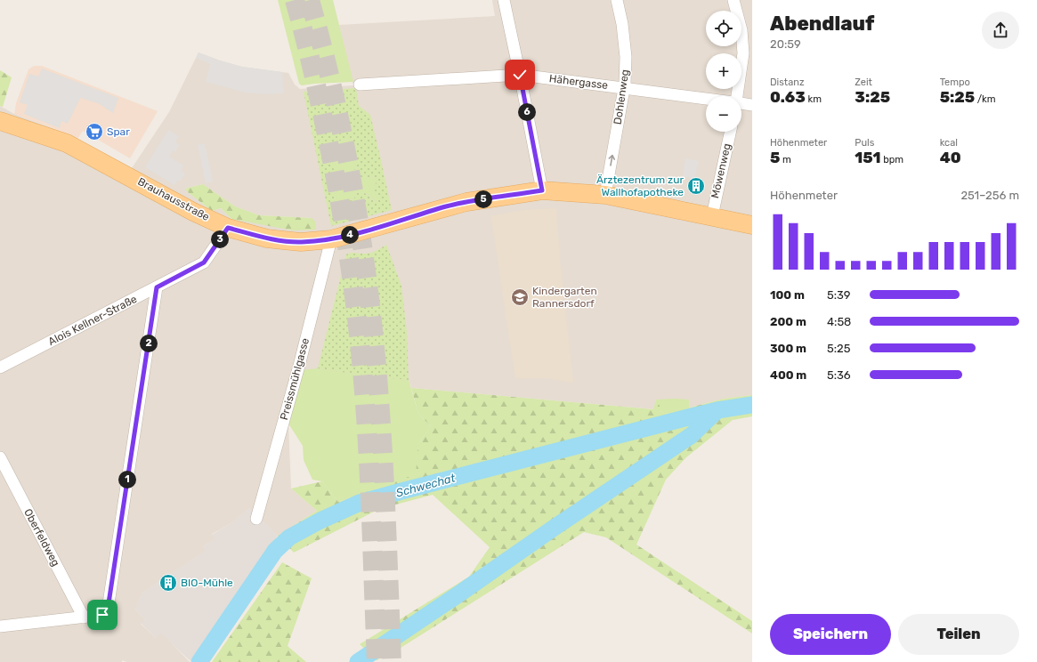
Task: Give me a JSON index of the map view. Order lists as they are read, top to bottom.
{
  "streets": {
    "main road": ["Brauhausstraße"],
    "street": [
      "Hähergasse",
      "Dohlenweg",
      "Möwenweg",
      "Alois Kellner-Straße",
      "Preissmühlgasse",
      "Oberfeldweg"
    ]
  },
  "crossings": [
    ["Hähergasse", "Dohlenweg"],
    ["Dohlenweg", "Brauhausstraße"],
    ["Möwenweg", "Brauhausstraße"],
    ["Brauhausstraße", "Alois Kellner-Straße"],
    ["Brauhausstraße", "Preissmühlgasse"]
  ],
  "water": ["Schwechat"],
  "places": {
    "supermarket": ["Spar"],
    "building": ["Ärztezentrum zur Wallhofapotheke", "BIO-Mühle"],
    "school or university": ["Kindergarten Rannersdorf"]
  },
  "page": {
    "heading": ["Abendlauf", "20:59"],
    "map_buttons": ["+", "−"],
    "stats": [
      ["Distanz", "0.63 km"],
      ["Zeit", "3:25"],
      ["Tempo", "5:25 /km"],
      ["Höhenmeter", "5 m"],
      ["Puls", "151 bpm"],
      ["kcal", "40"]
    ],
    "pins": [
      "6",
      "5",
      "4",
      "3",
      "2",
      "1"
    ],
    "chart": ["Höhenmeter", "251–256 m"],
    "list": [
      {
        "name": "100 m",
        "note": "5:39"
      },
      {
        "name": "200 m",
        "note": "4:58"
      },
      {
        "name": "300 m",
        "note": "5:25"
      },
      {
        "name": "400 m",
        "note": "5:36"
      }
    ],
    "buttons": ["Speichern", "Teilen"]
  }
}
